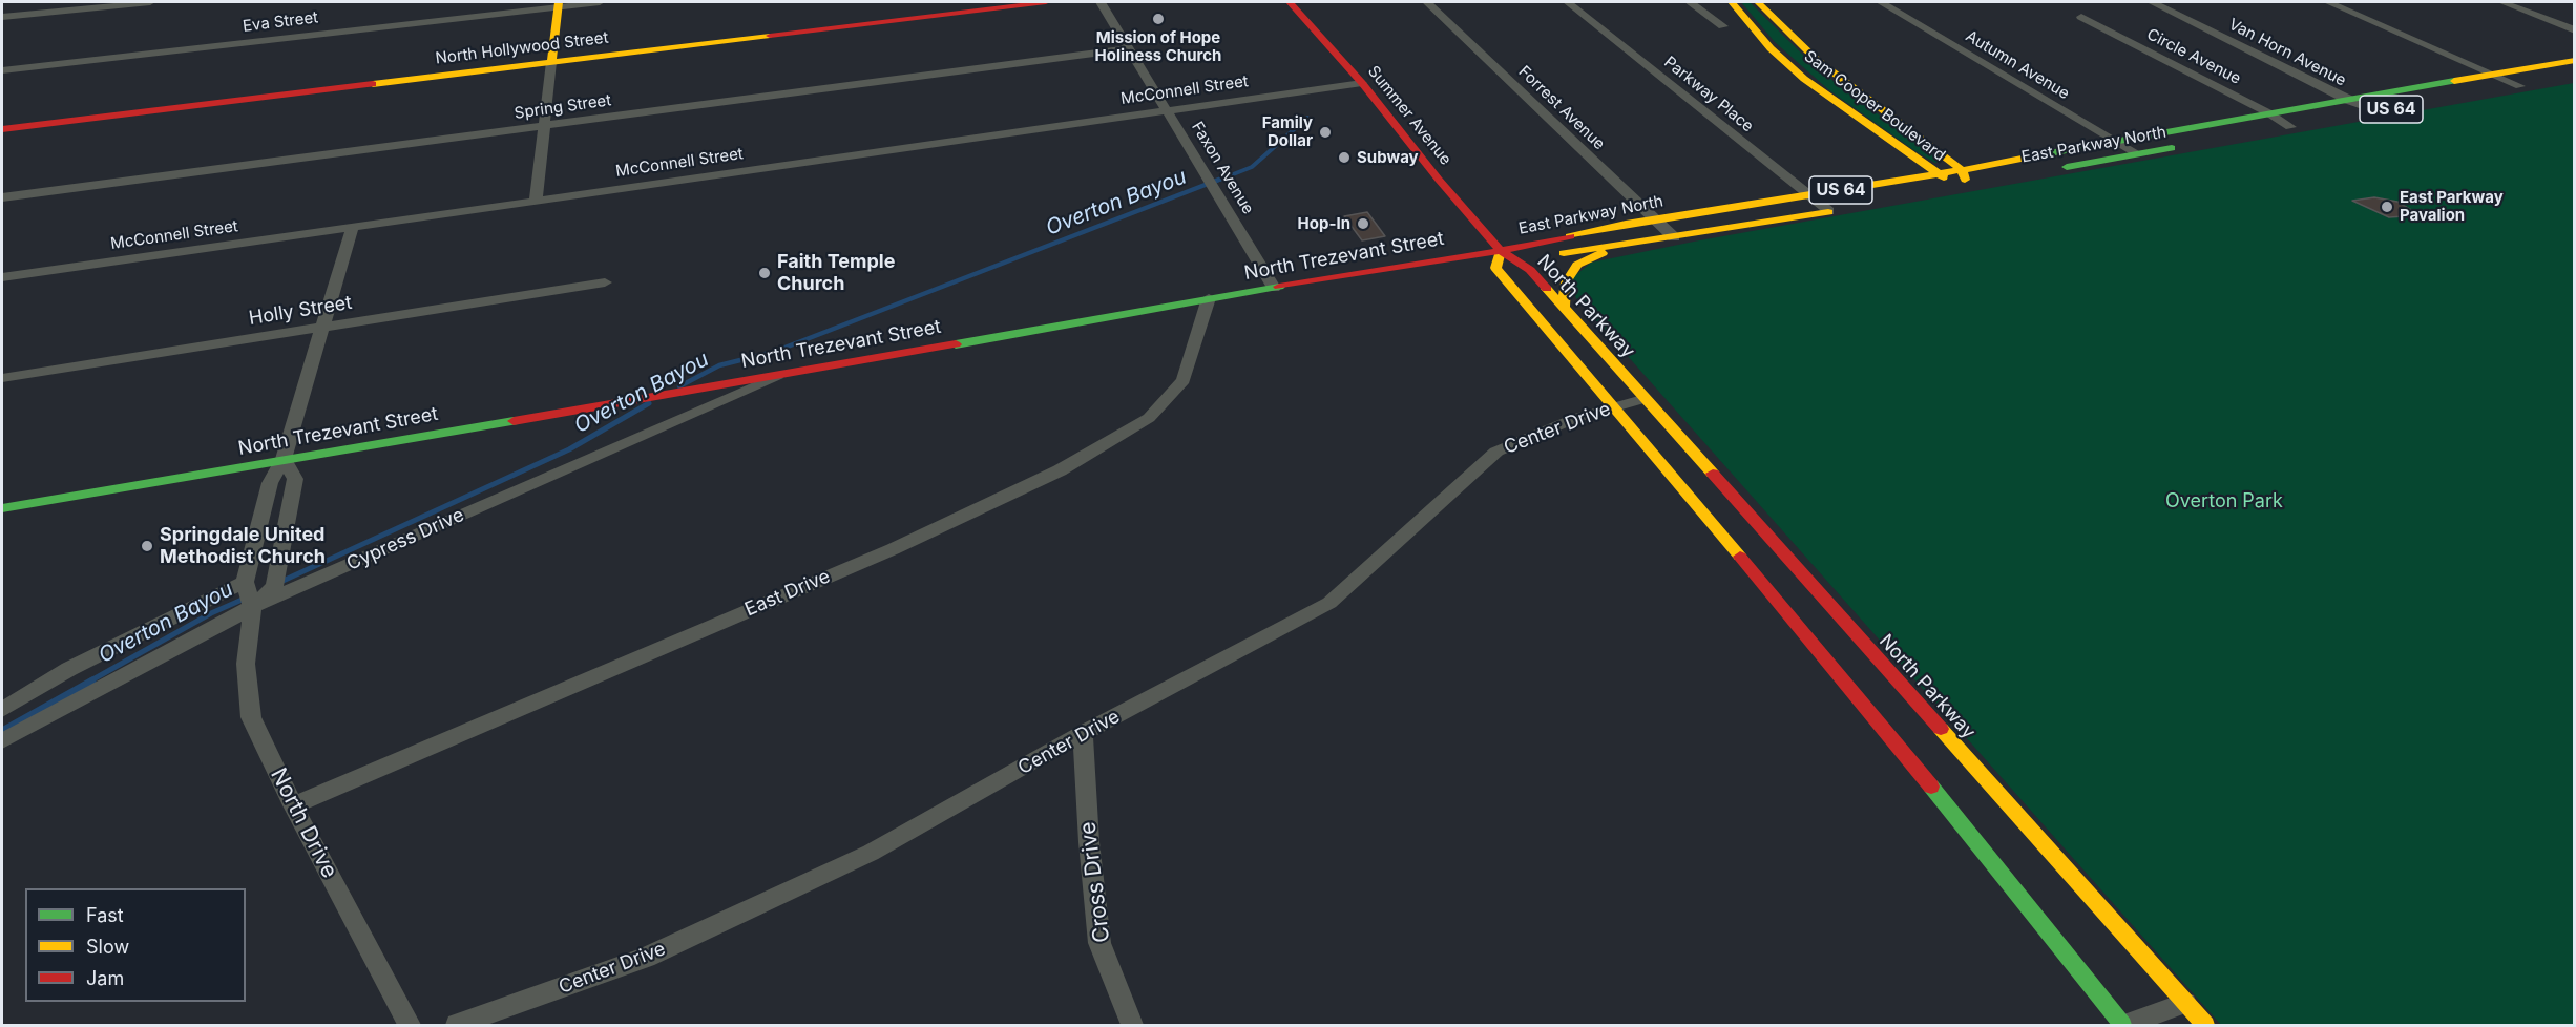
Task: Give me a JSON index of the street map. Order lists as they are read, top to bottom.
{
  "streets": {
    "main road": [
      "North Hollywood Street",
      "Sam Cooper Boulevard",
      "US 64",
      "Summer Avenue",
      "East Parkway North",
      "North Trezevant Street",
      "North Parkway"
    ],
    "street": [
      "Eva Street",
      "Van Horn Avenue",
      "Circle Avenue",
      "Autumn Avenue",
      "McConnell Street",
      "Parkway Place",
      "Spring Street",
      "Forrest Avenue",
      "Faxon Avenue",
      "Holly Street",
      "Center Drive",
      "Cypress Drive",
      "East Drive",
      "North Drive",
      "Cross Drive"
    ]
  },
  "crossings": [
    ["Van Horn Avenue", "US 64"],
    ["Van Horn Avenue", "East Parkway North"],
    ["Circle Avenue", "East Parkway North"],
    ["Autumn Avenue", "East Parkway North"],
    ["McConnell Street", "Summer Avenue"],
    ["McConnell Street", "Faxon Avenue"],
    ["McConnell Street", "North Drive"],
    ["Parkway Place", "East Parkway North"],
    ["Sam Cooper Boulevard", "East Parkway North"],
    ["Spring Street", "Faxon Avenue"],
    ["Forrest Avenue", "East Parkway North"],
    ["Summer Avenue", "East Parkway North"],
    ["Summer Avenue", "North Trezevant Street"],
    ["Summer Avenue", "North Parkway"],
    ["East Parkway North", "North Trezevant Street"],
    ["East Parkway North", "North Parkway"],
    ["Faxon Avenue", "North Trezevant Street"],
    ["North Trezevant Street", "North Parkway"],
    ["North Trezevant Street", "Cypress Drive"],
    ["North Trezevant Street", "East Drive"],
    ["North Trezevant Street", "North Drive"],
    ["North Parkway", "Center Drive"],
    ["Holly Street", "North Drive"],
    ["Center Drive", "Cross Drive"],
    ["Cypress Drive", "North Drive"],
    ["East Drive", "North Drive"]
  ],
  "water": ["Overton Bayou"],
  "parks": ["Overton Park"],
  "places": [
    "Mission of Hope Holiness Church",
    "Family Dollar",
    "Subway",
    "East Parkway Pavalion",
    "Hop-In",
    "Faith Temple Church",
    "Springdale United Methodist Church"
  ],
  "legend": ["Fast", "Slow", "Jam"]
}
